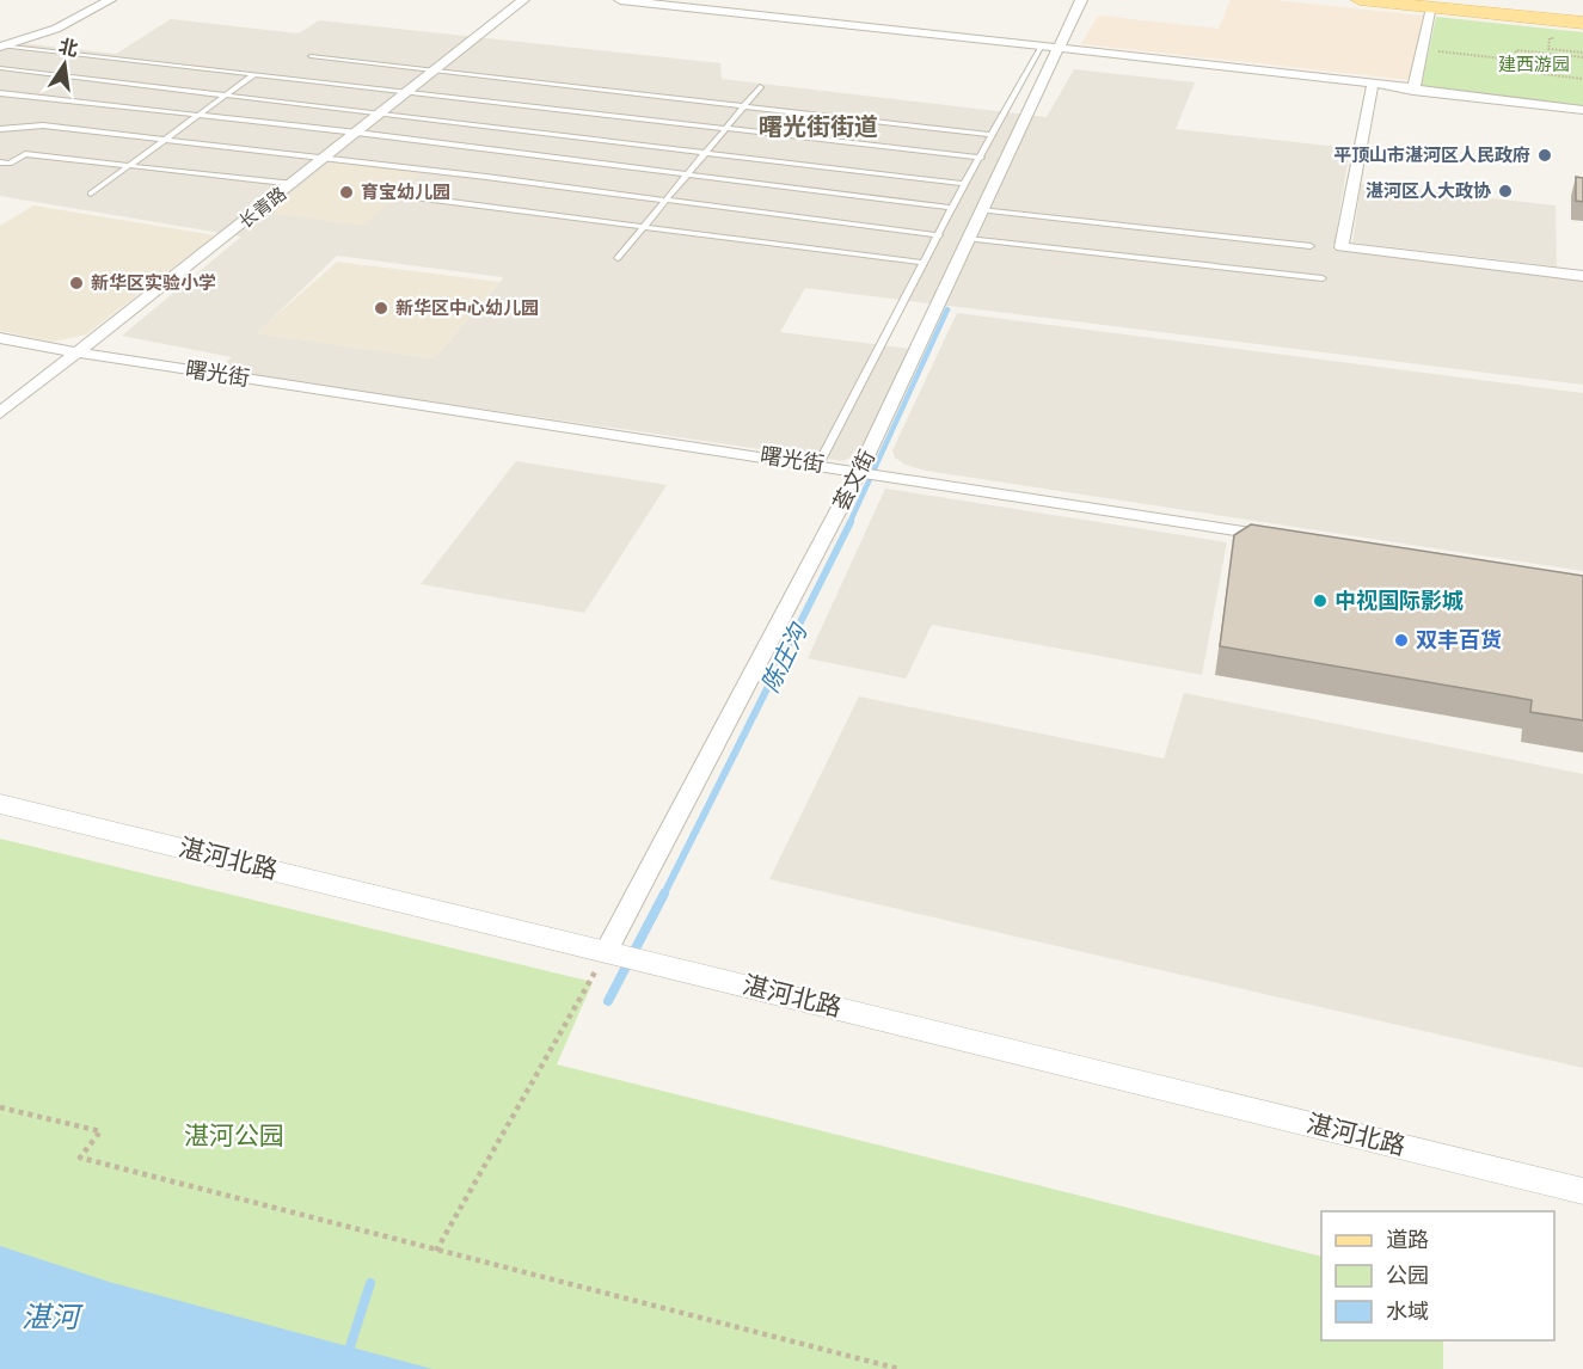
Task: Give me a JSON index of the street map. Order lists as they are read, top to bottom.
{
  "streets": {
    "street": [
      "长青路",
      "曙光街",
      "荟文街",
      "湛河北路"
    ]
  },
  "crossings": [
    ["长青路", "曙光街"],
    ["曙光街", "荟文街"],
    ["荟文街", "湛河北路"]
  ],
  "districts": ["曙光街街道"],
  "water": ["陈庄沟", "湛河"],
  "parks": ["建西游园", "湛河公园"],
  "places": [
    "平顶山市湛河区人民政府",
    "湛河区人大政协",
    "育宝幼儿园",
    "新华区实验小学",
    "新华区中心幼儿园",
    "中视国际影城",
    "双丰百货"
  ],
  "legend": ["道路", "公园", "水域"],
  "north": "top"
}
